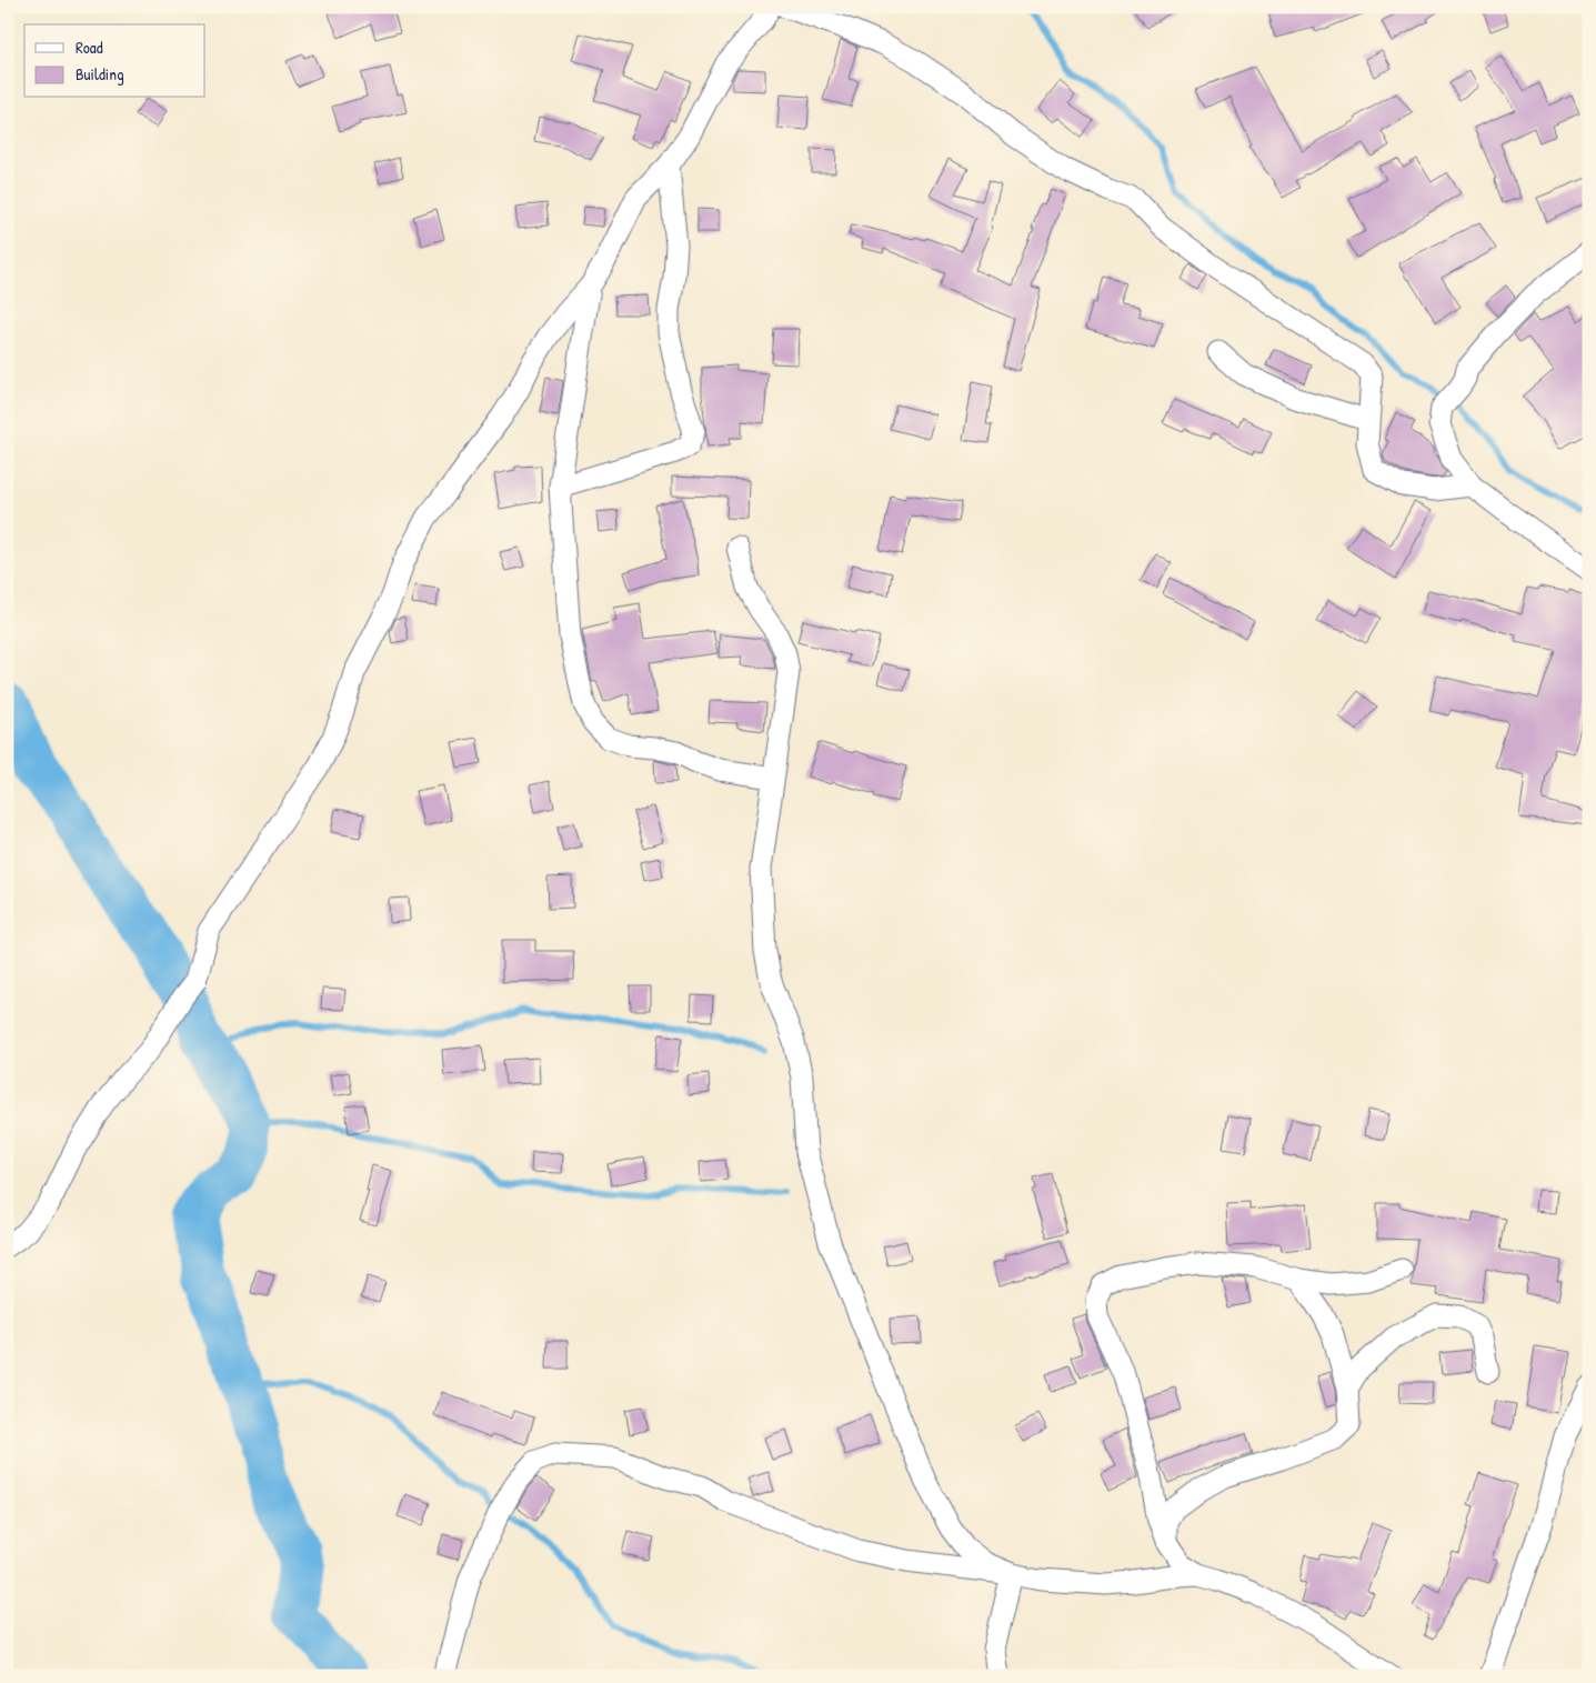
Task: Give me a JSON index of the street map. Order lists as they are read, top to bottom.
{
  "legend": ["Road", "Building"]
}
